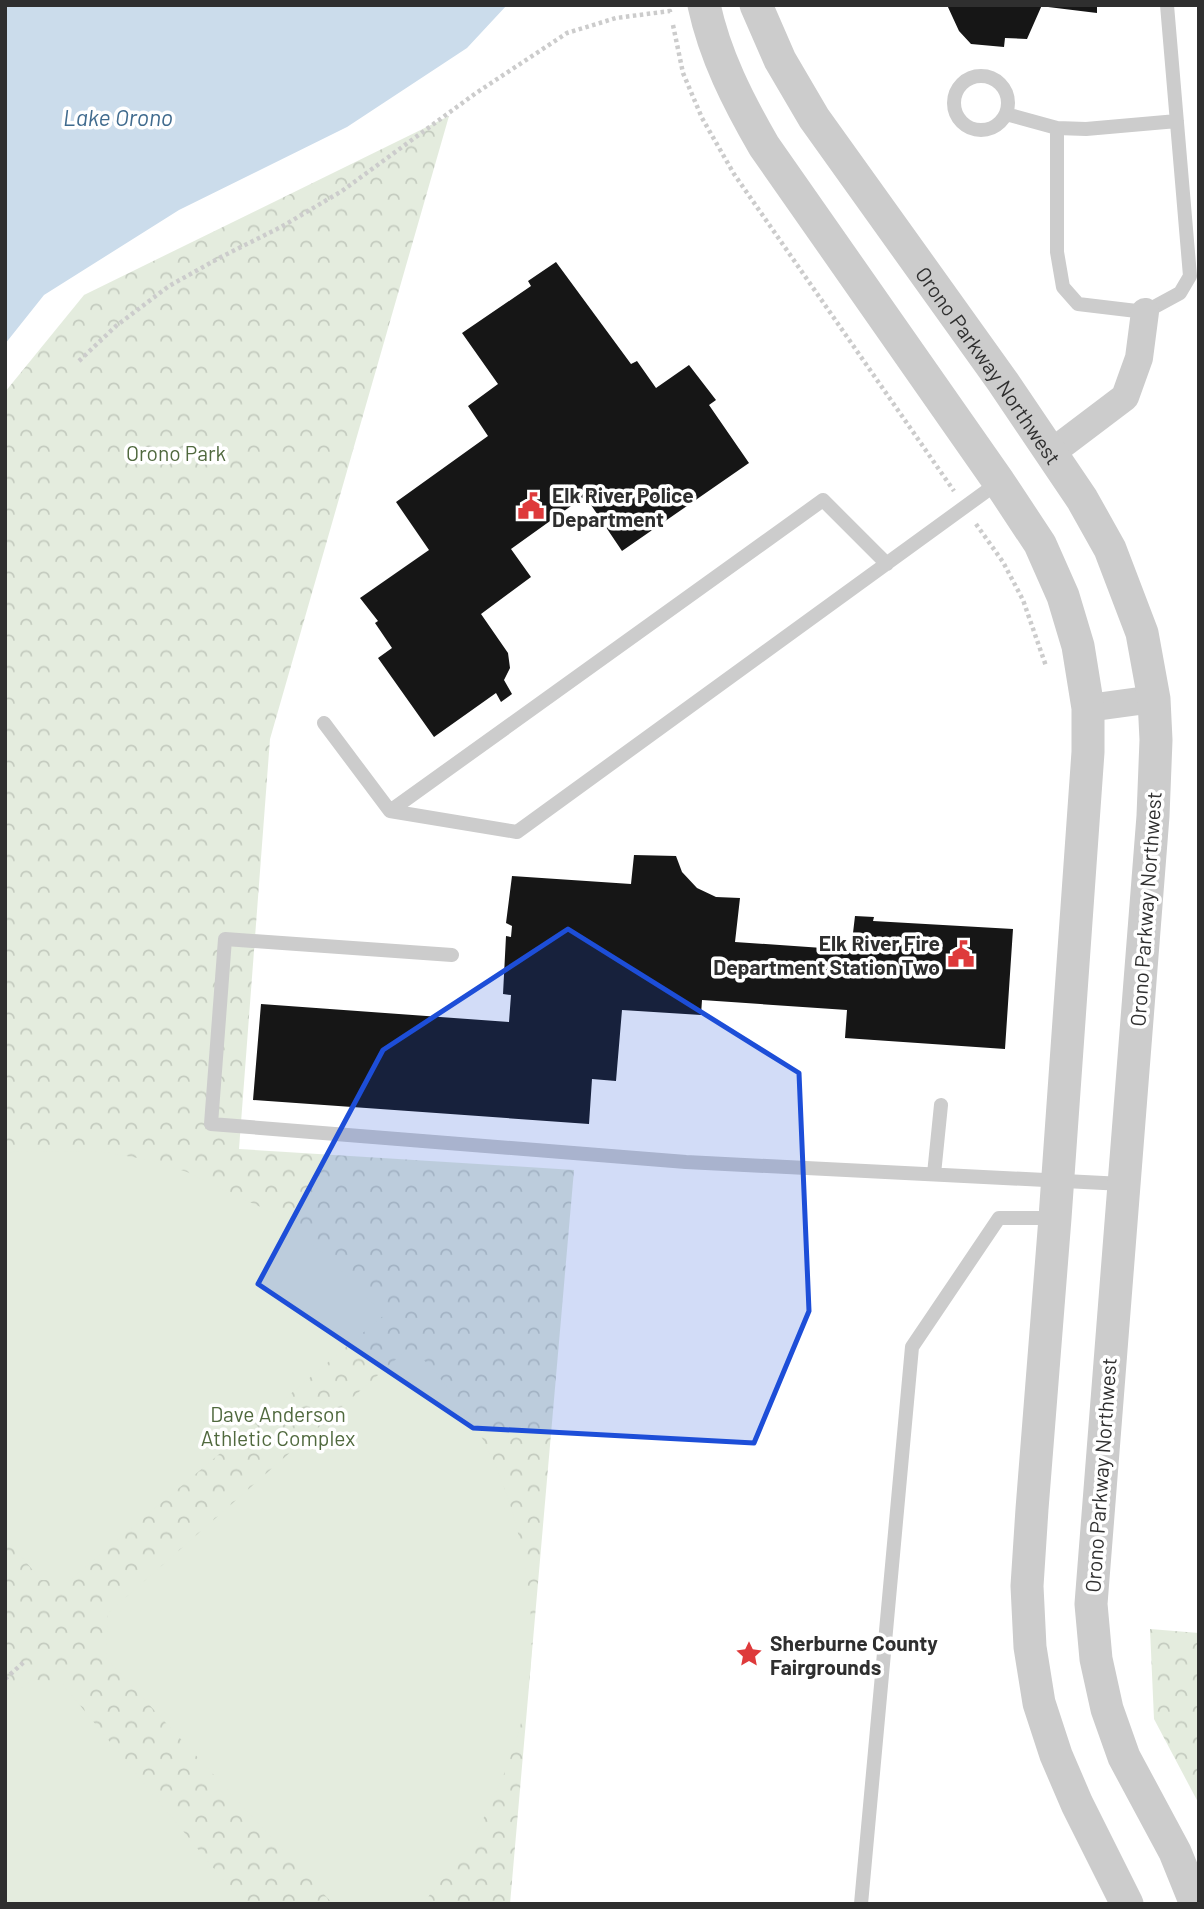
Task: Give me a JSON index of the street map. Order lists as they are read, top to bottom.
{
  "streets": {
    "street": ["Orono Parkway Northwest"]
  },
  "water": ["Lake Orono"],
  "parks": ["Orono Park", "Dave Anderson Athletic Complex"],
  "places": {
    "public building": ["Elk River Police Department", "Elk River Fire Department Station Two"],
    "place": ["Sherburne County Fairgrounds"]
  }
}
